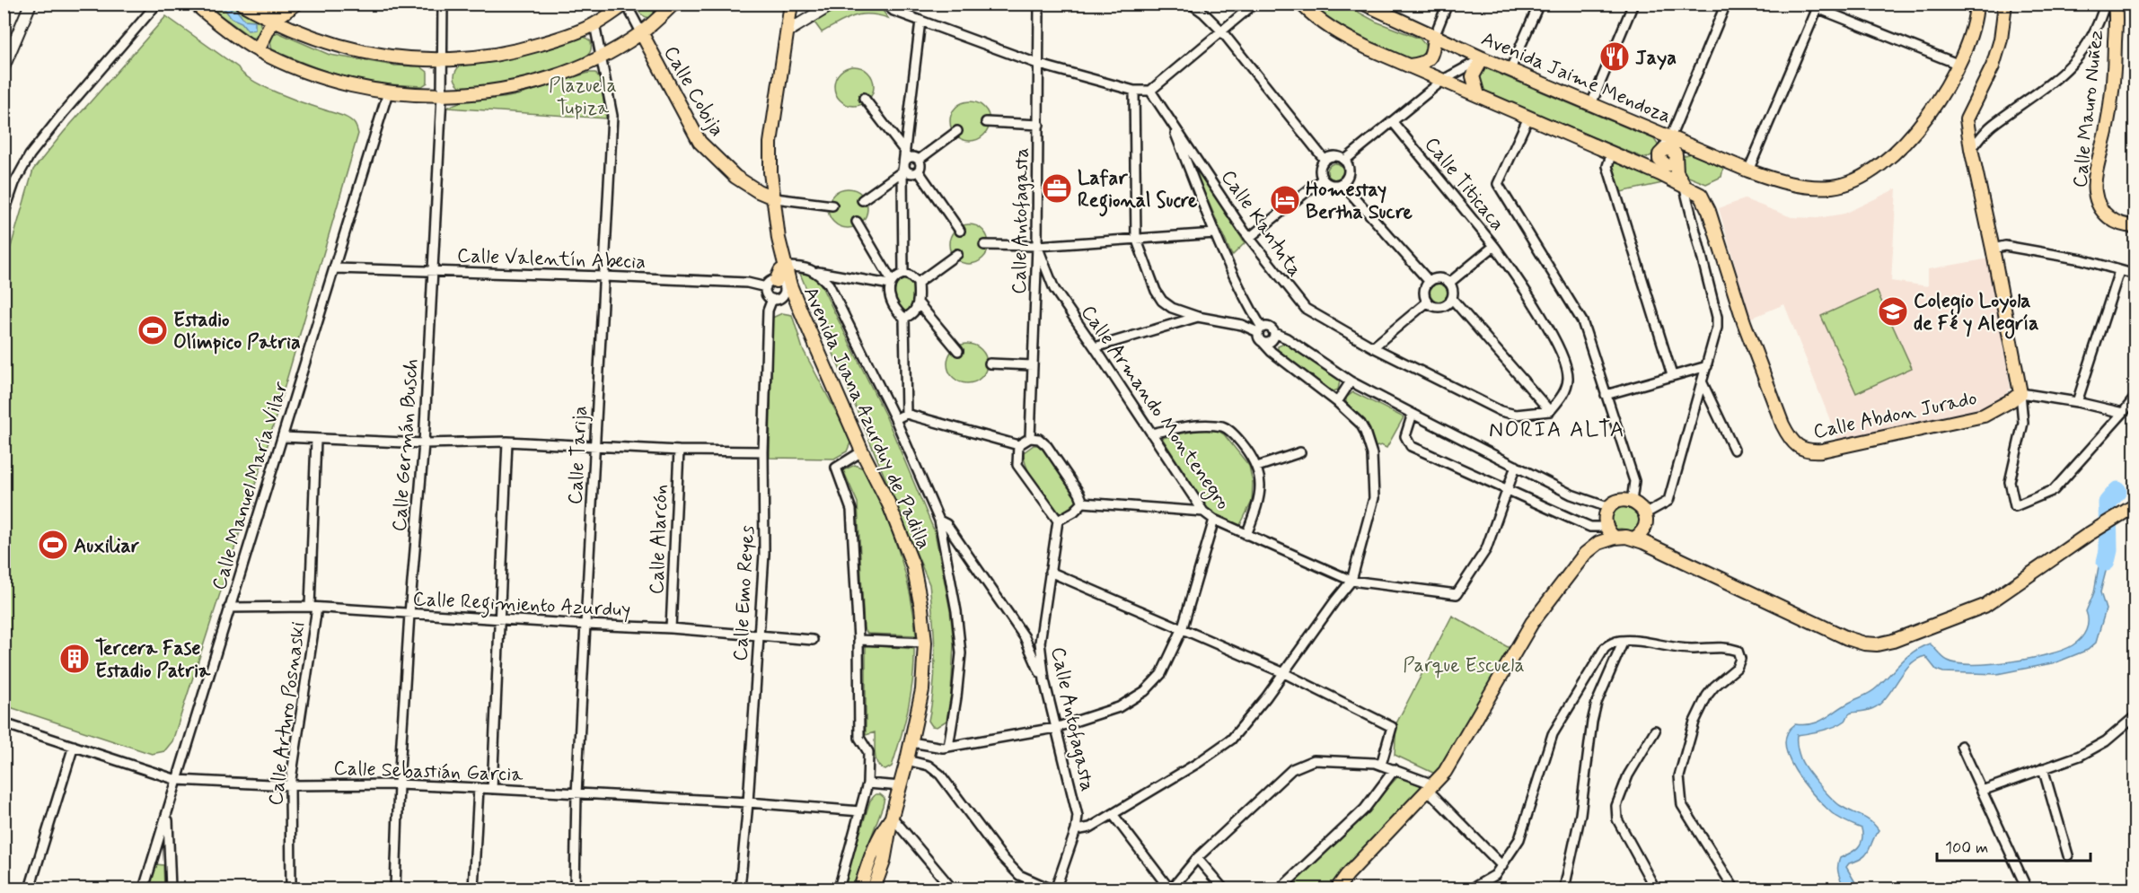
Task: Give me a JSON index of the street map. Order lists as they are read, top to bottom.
{
  "streets": {
    "main road": [
      "Avenida Jaime Mendoza",
      "Calle Cobija",
      "Calle Mauro Nuñez",
      "Calle Abdon Jurado",
      "Avenida Juana Azurduy de Padilla"
    ],
    "street": [
      "Calle Titicaca",
      "Calle Antofagasta",
      "Calle Kantuta",
      "Calle Valentín Abecia",
      "Calle Armando Montenegro",
      "Calle Germán Busch",
      "Calle Tarija",
      "Calle Manuel María Vilar",
      "Calle Alarcón",
      "Calle Emo Reyes",
      "Calle Regimiento Azurduy",
      "Calle Arturo Posnaski",
      "Calle Sebastián Garcia"
    ]
  },
  "crossings": [
    ["Avenida Jaime Mendoza", "Calle Abdon Jurado"],
    ["Calle Cobija", "Avenida Juana Azurduy de Padilla"],
    ["Calle Antofagasta", "Calle Armando Montenegro"],
    ["Calle Valentín Abecia", "Calle Germán Busch"],
    ["Calle Valentín Abecia", "Calle Tarija"],
    ["Calle Valentín Abecia", "Calle Manuel María Vilar"],
    ["Calle Armando Montenegro", "Avenida Juana Azurduy de Padilla"],
    ["Calle Germán Busch", "Calle Regimiento Azurduy"],
    ["Calle Germán Busch", "Calle Sebastián Garcia"],
    ["Calle Tarija", "Calle Regimiento Azurduy"],
    ["Calle Tarija", "Calle Sebastián Garcia"],
    ["Calle Manuel María Vilar", "Calle Regimiento Azurduy"],
    ["Calle Manuel María Vilar", "Calle Sebastián Garcia"],
    ["Calle Alarcón", "Calle Regimiento Azurduy"],
    ["Calle Emo Reyes", "Calle Regimiento Azurduy"],
    ["Calle Emo Reyes", "Calle Sebastián Garcia"],
    ["Calle Regimiento Azurduy", "Calle Arturo Posnaski"],
    ["Calle Arturo Posnaski", "Calle Sebastián Garcia"]
  ],
  "districts": ["NORIA ALTA"],
  "parks": ["Plazuela Tupiza", "Parque Escuela"],
  "places": {
    "restaurant": ["Jaya"],
    "office": ["Lafar Regional Sucre"],
    "hotel": ["Homestay Bertha Sucre"],
    "school or university": ["Colegio Loyola de Fé y Alegría"],
    "sports": ["Estadio Olímpico Patria", "Auxiliar"],
    "building": ["Tercera Fase Estadio Patria"]
  },
  "scale_bar": "100 m"
}
